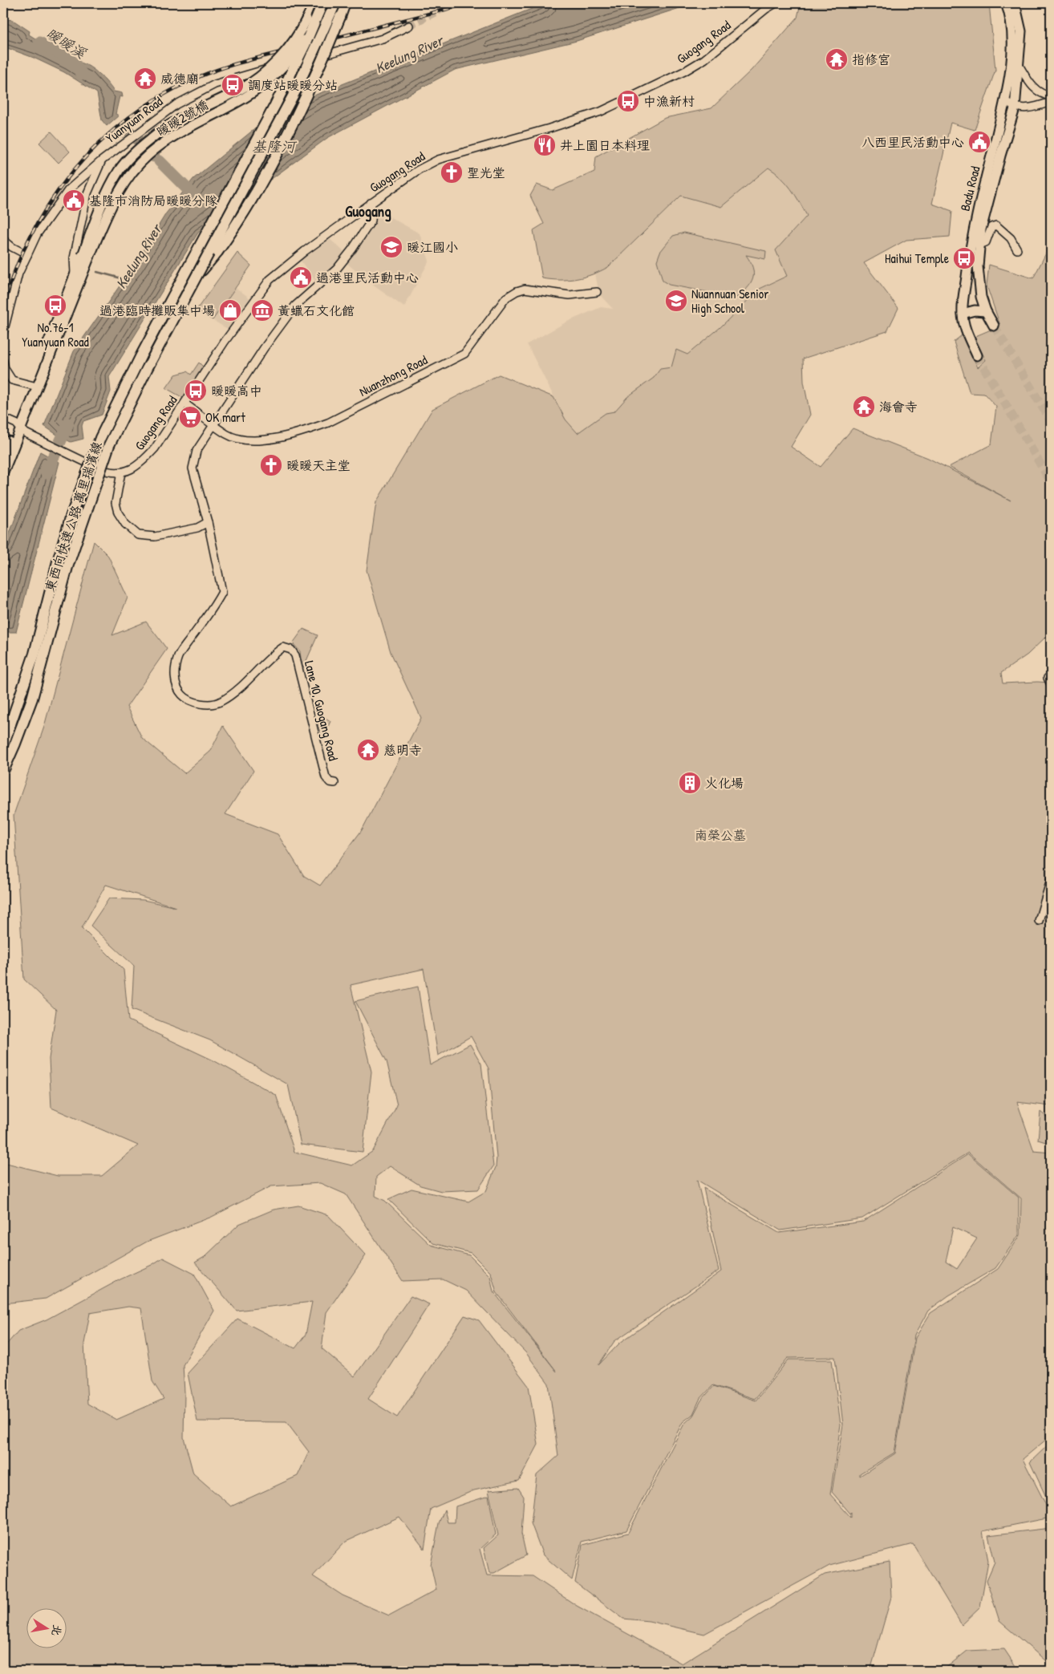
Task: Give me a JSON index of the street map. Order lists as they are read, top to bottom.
{
  "streets": {
    "highway": ["東西向快速公路 萬里瑞濱線"],
    "main road": ["暖暖2號橋", "Yuanyuan Road", "Badu Road"],
    "street": ["Guogang Road", "Nuanzhong Road", "Lane 10, Guogang Road"]
  },
  "crossings": [
    ["Guogang Road", "Nuanzhong Road"],
    ["暖暖2號橋", "Yuanyuan Road"],
    ["暖暖2號橋", "東西向快速公路 萬里瑞濱線"]
  ],
  "districts": ["Guogang"],
  "water": ["暖暖溪", "Keelung River", "基隆河"],
  "parks": ["南榮公墓"],
  "places": {
    "temple": [
      "指修宮",
      "威德廟",
      "海會寺",
      "慈明寺"
    ],
    "bus stop": [
      "調度站暖暖分站",
      "中漁新村",
      "Haihui Temple",
      "No.76-1 Yuanyuan Road",
      "暖暖高中"
    ],
    "public building": ["八西里民活動中心", "基隆市消防局暖暖分隊", "過港里民活動中心"],
    "restaurant": ["井上園日本料理"],
    "church": ["聖光堂", "暖暖天主堂"],
    "school or university": ["暖江國小", "Nuannuan Senior High School"],
    "shop": ["過港臨時攤販集中場"],
    "museum": ["黃蠟石文化館"],
    "supermarket": ["OK mart"],
    "building": ["火化場"]
  },
  "north": "right"
}
